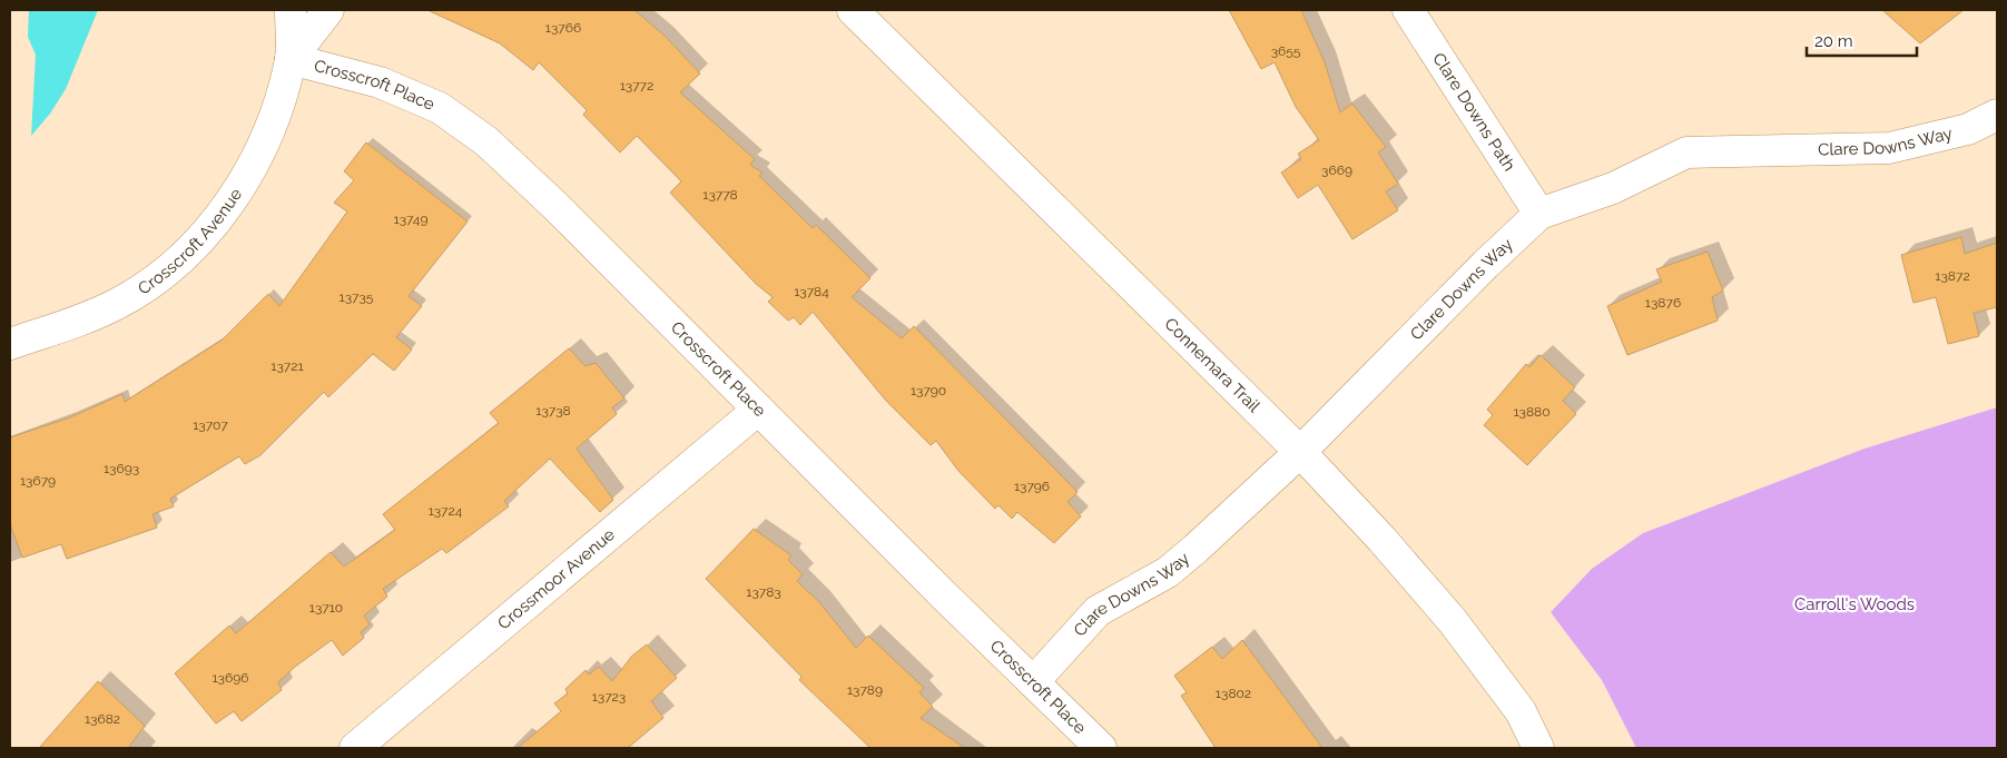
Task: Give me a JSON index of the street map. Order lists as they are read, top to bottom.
{
  "streets": {
    "street": [
      "Crosscroft Place",
      "Clare Downs Path",
      "Clare Downs Way",
      "Crosscroft Avenue",
      "Connemara Trail",
      "Crossmoor Avenue"
    ]
  },
  "crossings": [
    ["Crosscroft Place", "Clare Downs Way"],
    ["Crosscroft Place", "Crosscroft Avenue"],
    ["Crosscroft Place", "Crossmoor Avenue"],
    ["Clare Downs Path", "Clare Downs Way"],
    ["Clare Downs Way", "Connemara Trail"]
  ],
  "parks": ["Carroll's Woods"],
  "house_numbers": [
    "13766",
    "3655",
    "13772",
    "3669",
    "13778",
    "13749",
    "13872",
    "13784",
    "13735",
    "13876",
    "13721",
    "13790",
    "13738",
    "13880",
    "13707",
    "13693",
    "13679",
    "13796",
    "13724",
    "13783",
    "13710",
    "13696",
    "13789",
    "13802",
    "13723",
    "13682"
  ],
  "scale_bar": "20 m"
}
